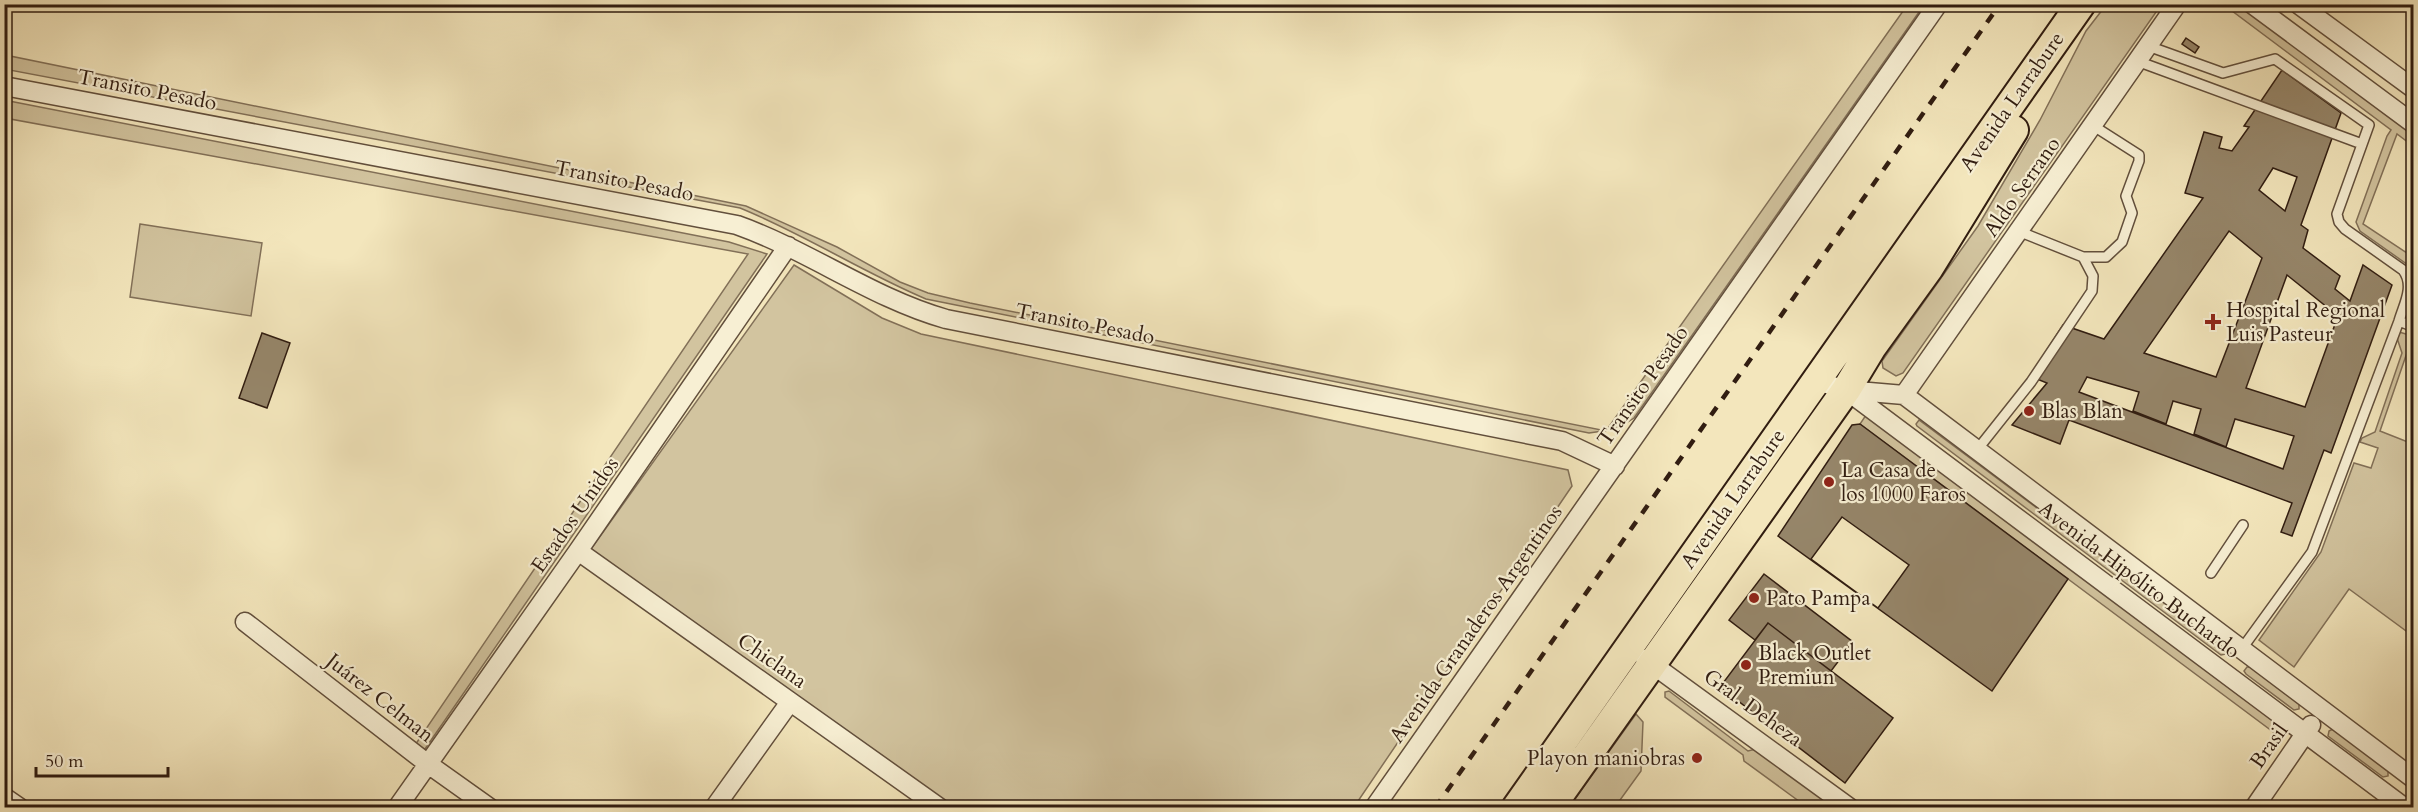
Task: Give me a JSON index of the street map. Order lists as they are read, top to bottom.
{
  "streets": {
    "main road": ["Avenida Larrabure"],
    "street": [
      "Transito Pesado",
      "Aldo Serrano",
      "Estados Unidos",
      "Avenida Hipólito Buchardo",
      "Avenida Granaderos Argentinos",
      "Chiclana",
      "Juárez Celman",
      "Gral. Deheza",
      "Brasil"
    ]
  },
  "crossings": [
    ["Transito Pesado", "Estados Unidos"],
    ["Transito Pesado", "Avenida Granaderos Argentinos"],
    ["Avenida Larrabure", "Avenida Hipólito Buchardo"],
    ["Avenida Larrabure", "Gral. Deheza"],
    ["Aldo Serrano", "Avenida Hipólito Buchardo"],
    ["Estados Unidos", "Chiclana"],
    ["Estados Unidos", "Juárez Celman"],
    ["Avenida Hipólito Buchardo", "Brasil"]
  ],
  "places": {
    "health": ["Hospital Regional Luis Pasteur"],
    "other": [
      "Blas Blan",
      "La Casa de los 1000 Faros",
      "Pato Pampa",
      "Black Outlet Premiun",
      "Playon maniobras"
    ]
  },
  "scale_bar": "50 m"
}
